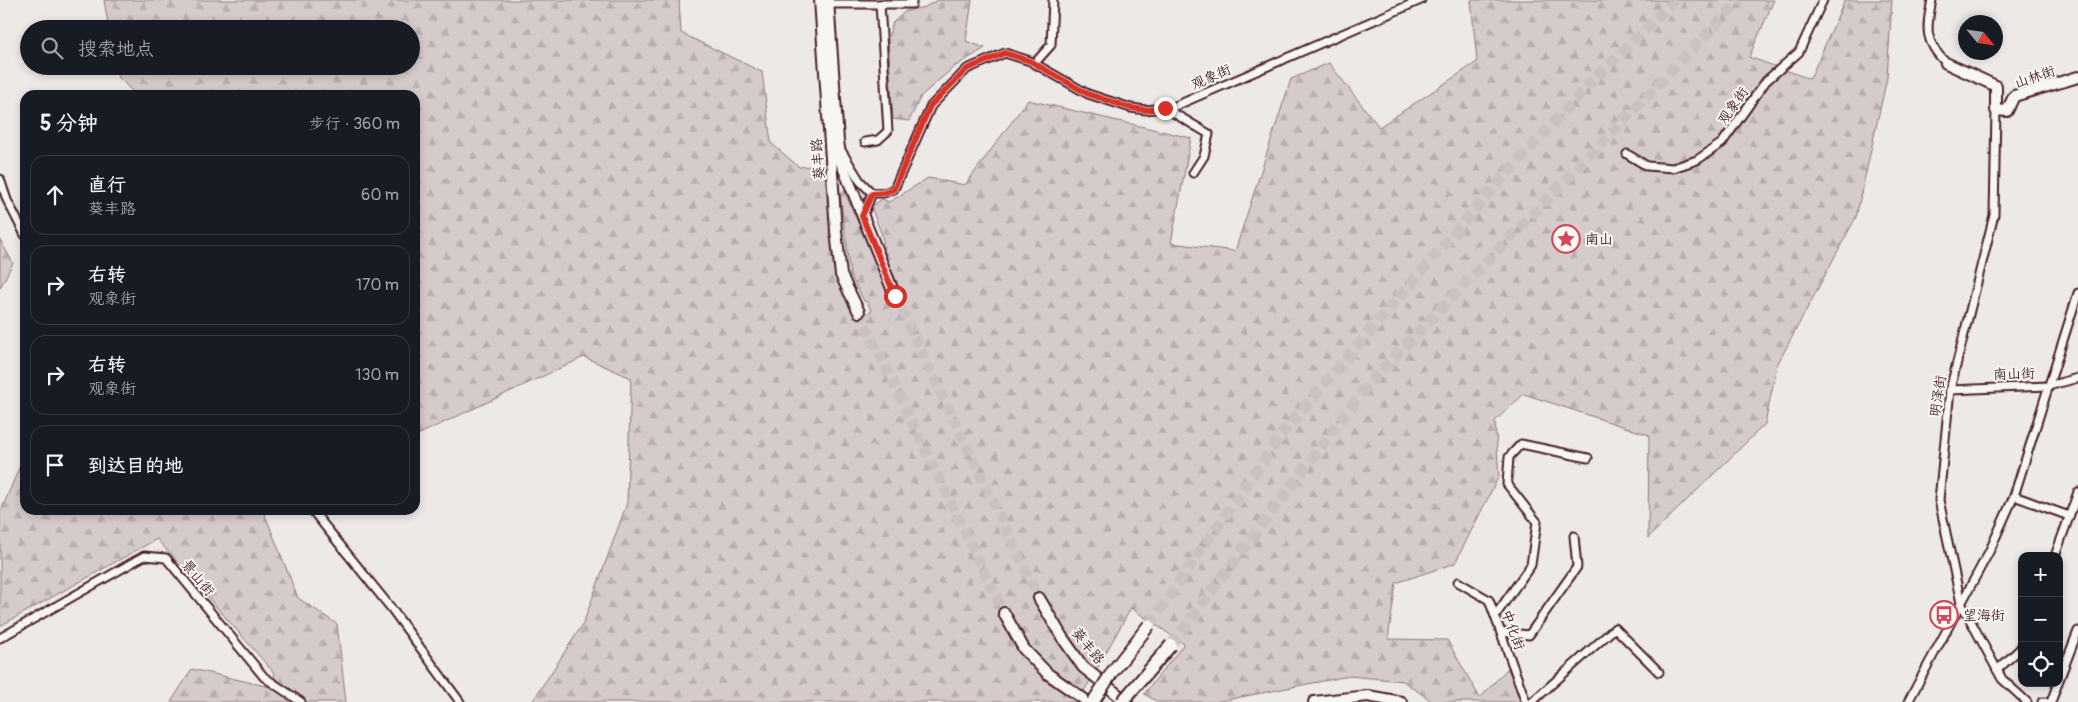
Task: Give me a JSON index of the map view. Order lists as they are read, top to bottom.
{
  "streets": {
    "main road": ["山林街", "葵丰路"],
    "street": [
      "观象街",
      "南山街",
      "明泽街",
      "景山街",
      "中化街"
    ]
  },
  "crossings": [
    ["山林街", "明泽街"],
    ["南山街", "明泽街"]
  ],
  "places": {
    "place": ["南山"],
    "bus stop": ["望海街"]
  },
  "north": "bottom right",
  "page": {
    "search": "搜索地点",
    "heading": ["5 分钟", "步行 · 360 m"],
    "list": [
      ["直行", "葵丰路", "60 m"],
      ["右转", "观象街", "170 m"],
      ["右转", "观象街", "130 m"],
      "到达目的地"
    ],
    "map_buttons": ["+", "−"]
  }
}
